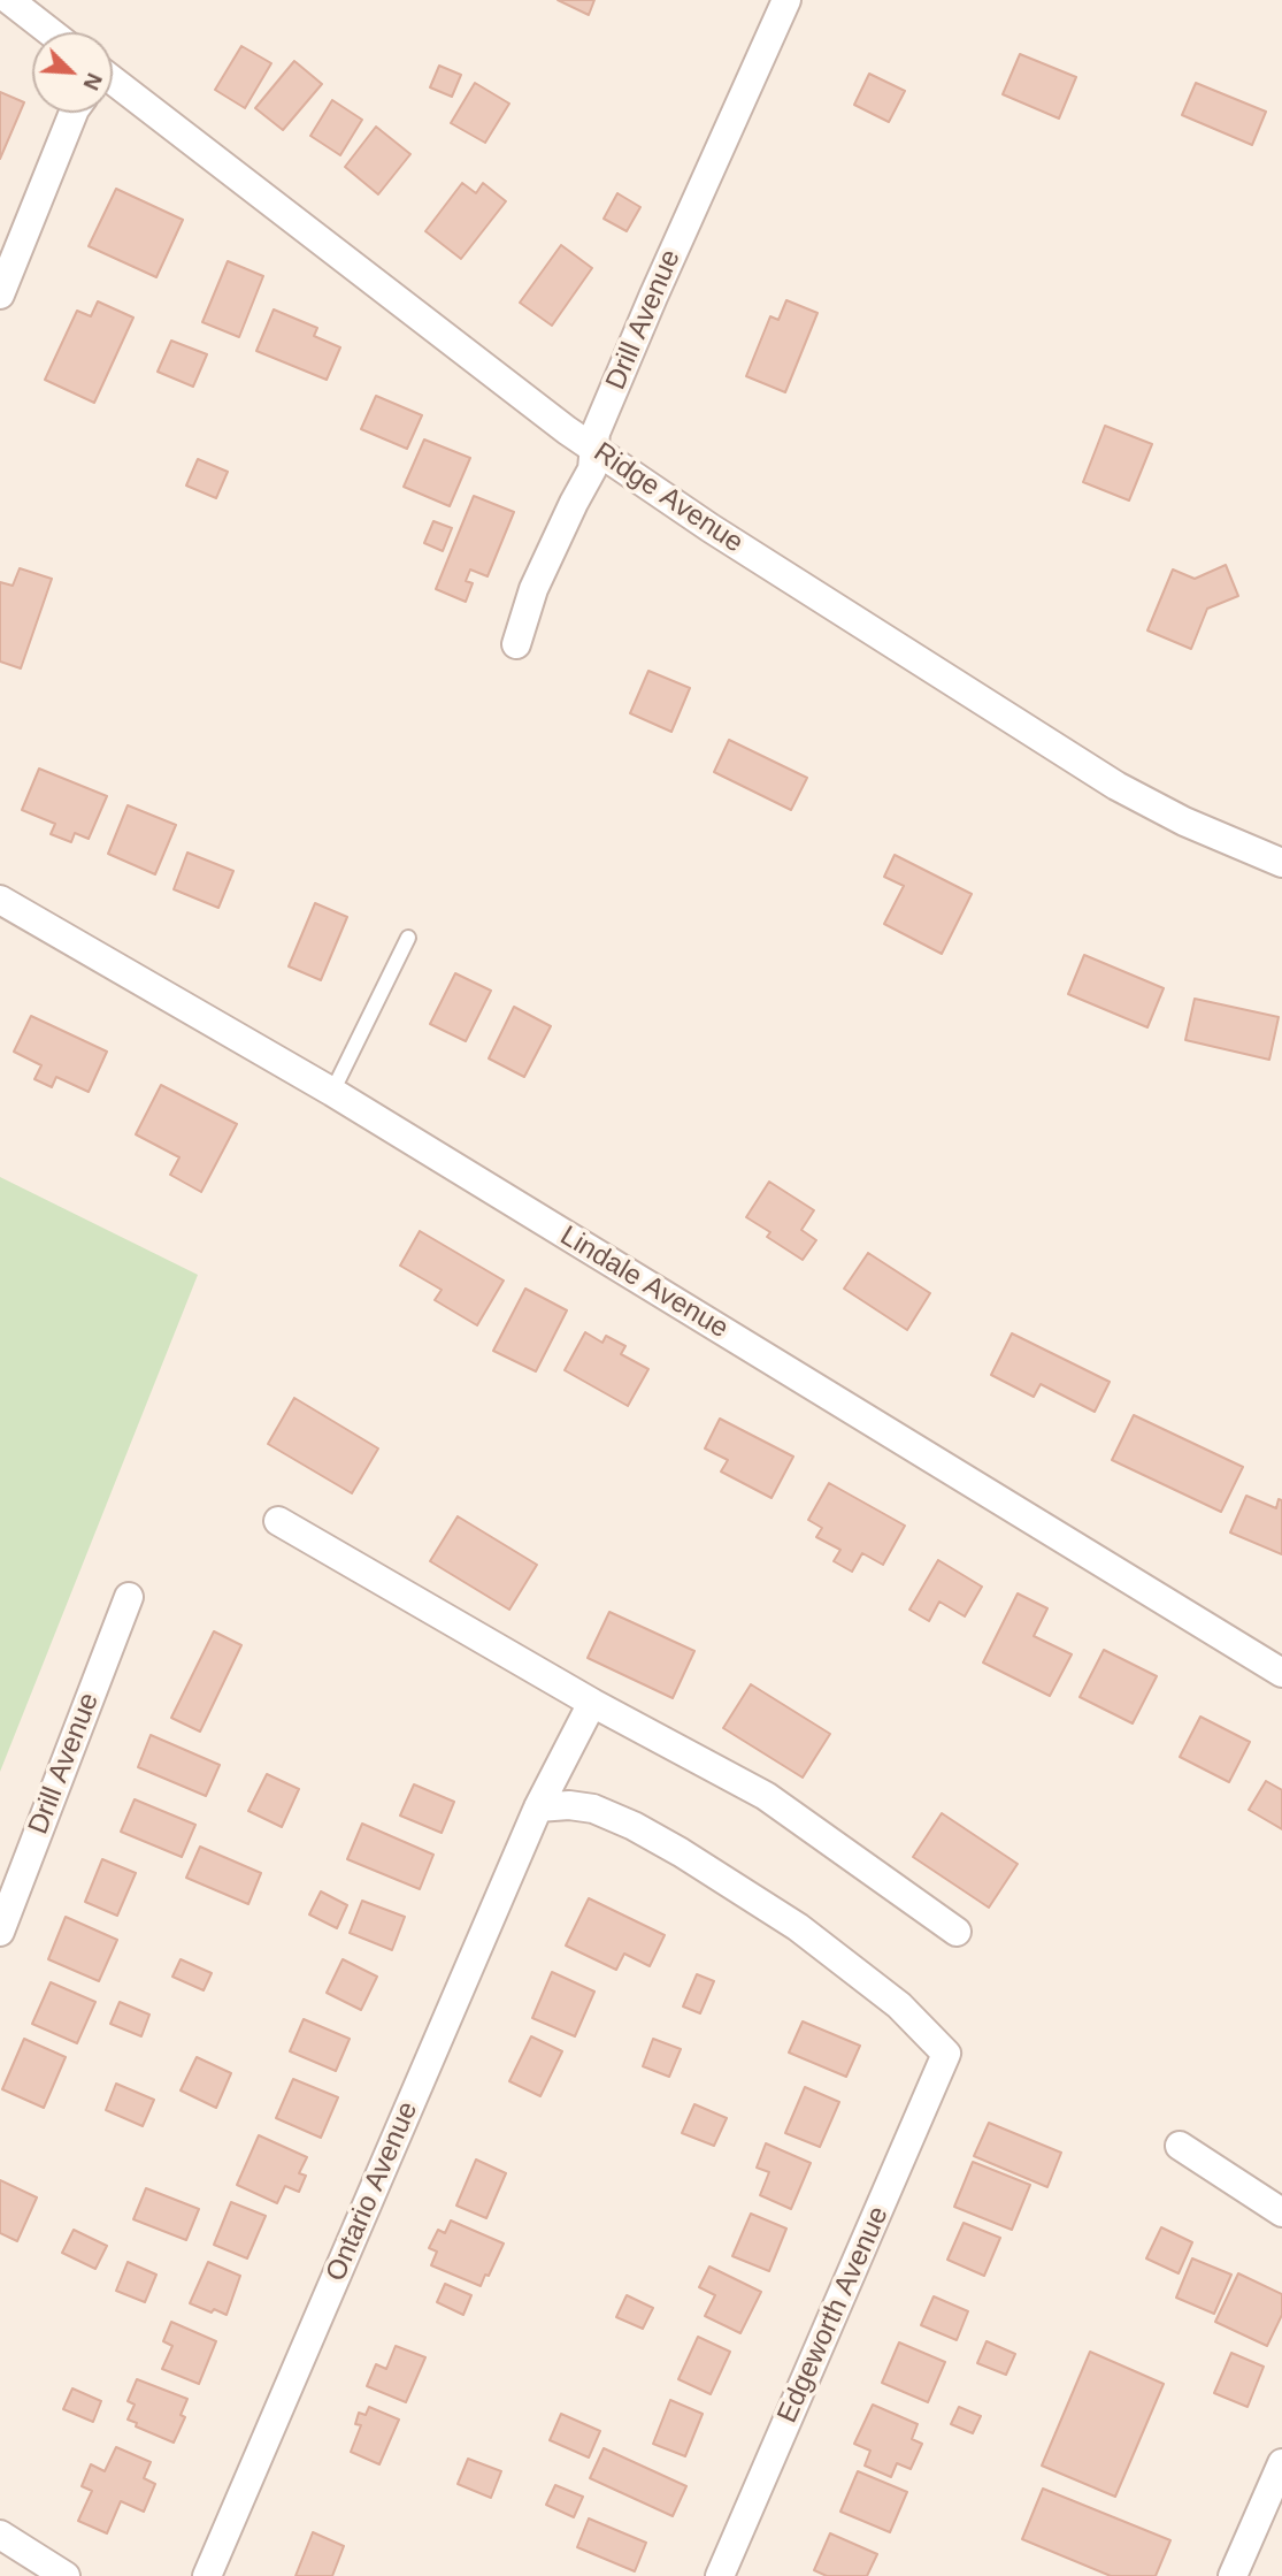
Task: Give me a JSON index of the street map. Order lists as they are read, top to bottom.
{
  "streets": {
    "street": [
      "Drill Avenue",
      "Ridge Avenue",
      "Lindale Avenue",
      "Ontario Avenue",
      "Edgeworth Avenue"
    ]
  },
  "crossings": [
    ["Drill Avenue", "Ridge Avenue"],
    ["Ontario Avenue", "Edgeworth Avenue"]
  ],
  "north": "bottom right"
}
